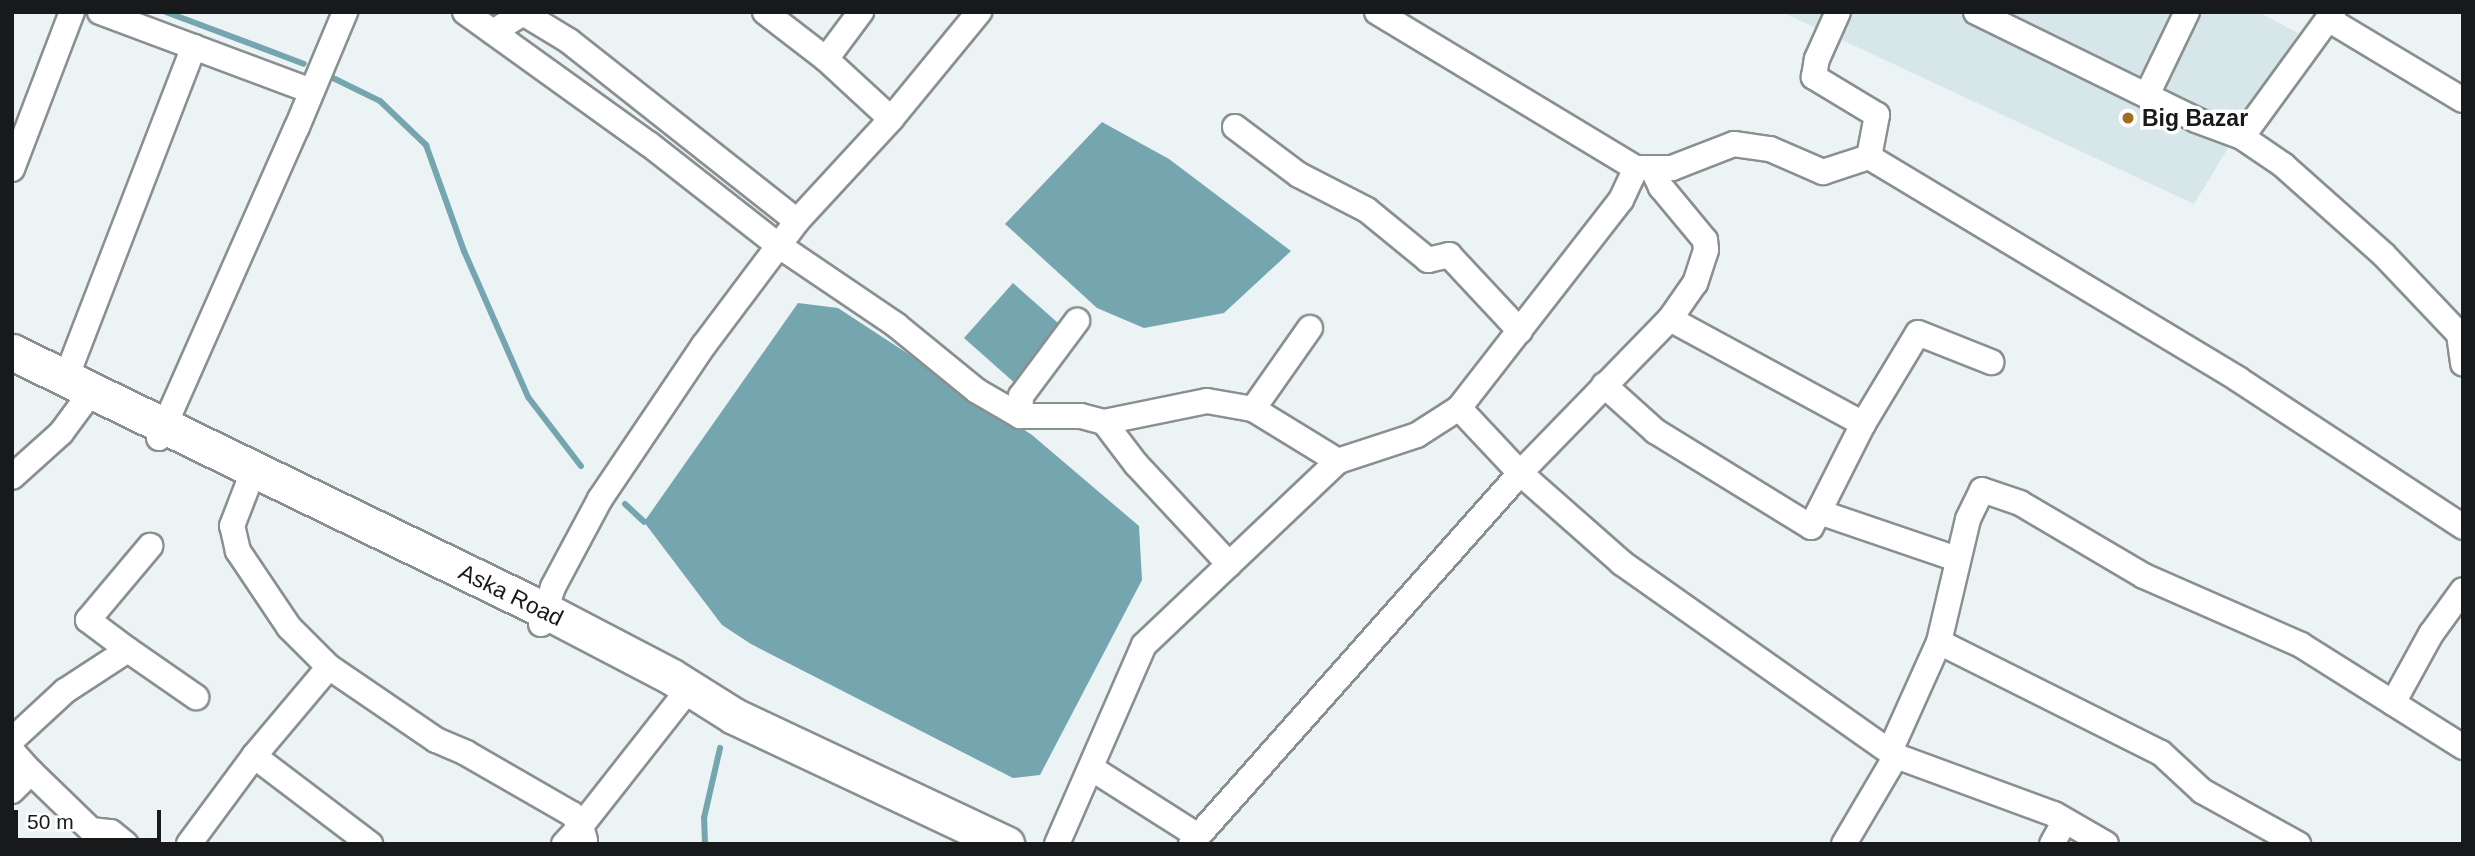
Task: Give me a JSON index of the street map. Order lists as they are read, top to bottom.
{
  "places": ["Big Bazar"],
  "scale_bar": "50 m"
}
